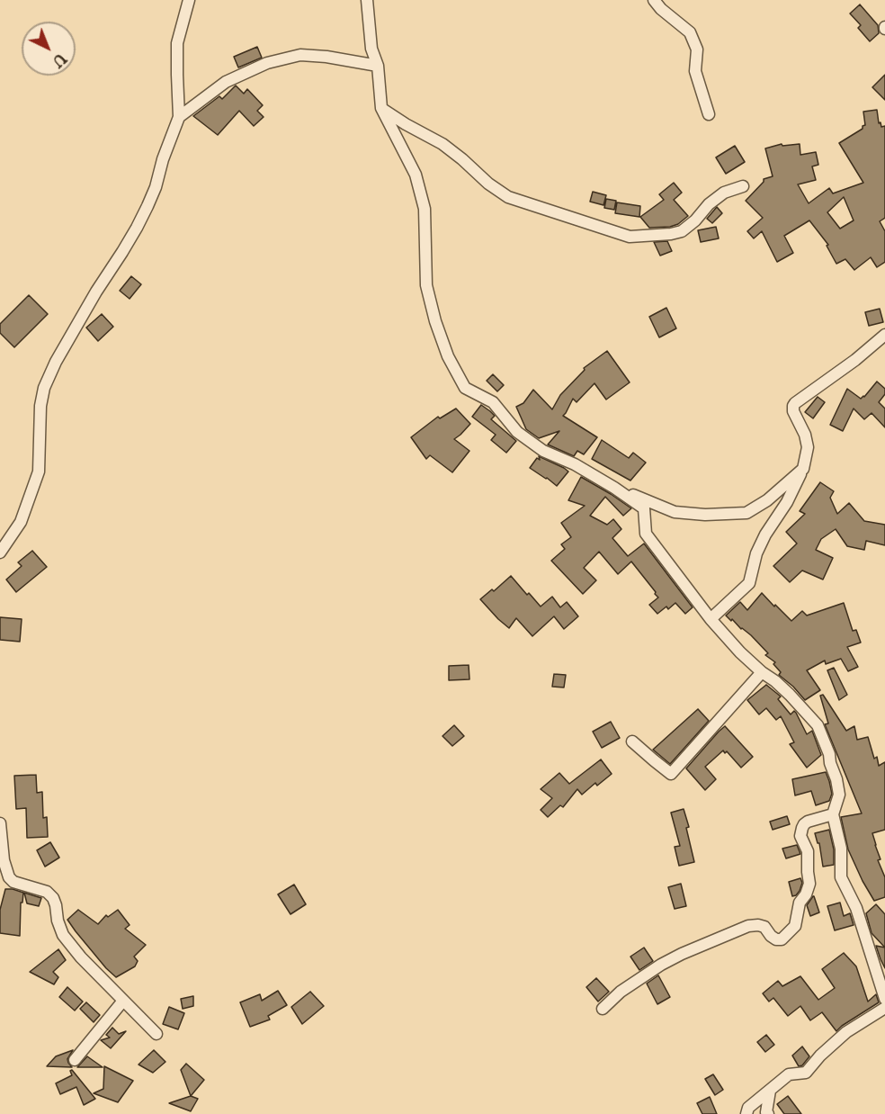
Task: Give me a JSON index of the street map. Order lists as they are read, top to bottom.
{
  "north": "bottom right"
}
